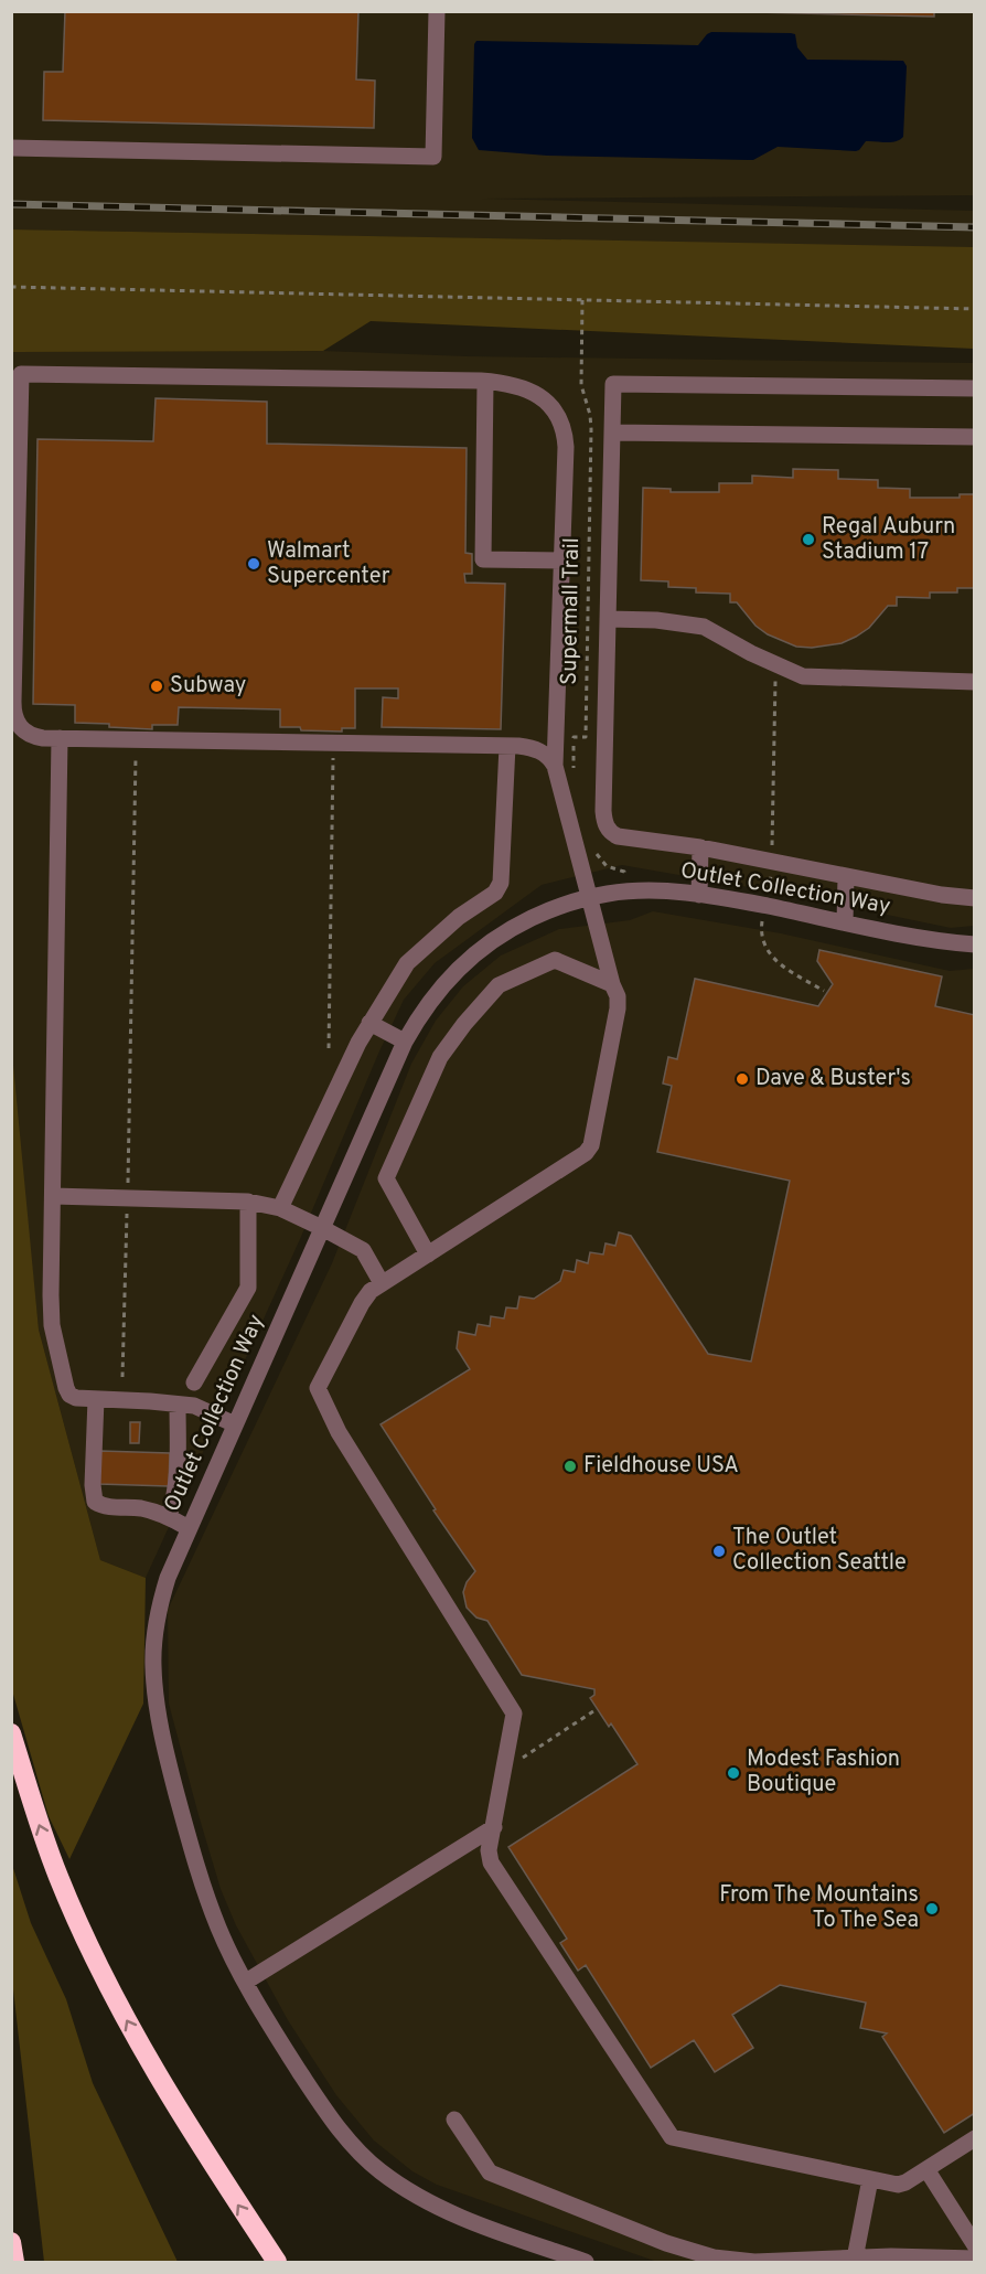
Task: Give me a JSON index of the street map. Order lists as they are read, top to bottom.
{
  "streets": {
    "street": ["Outlet Collection Way"],
    "path": ["Supermall Trail"]
  },
  "places": [
    "Regal Auburn Stadium 17",
    "Walmart Supercenter",
    "Subway",
    "Dave & Buster's",
    "Fieldhouse USA",
    "The Outlet Collection Seattle",
    "Modest Fashion Boutique",
    "From The Mountains To The Sea"
  ]
}
